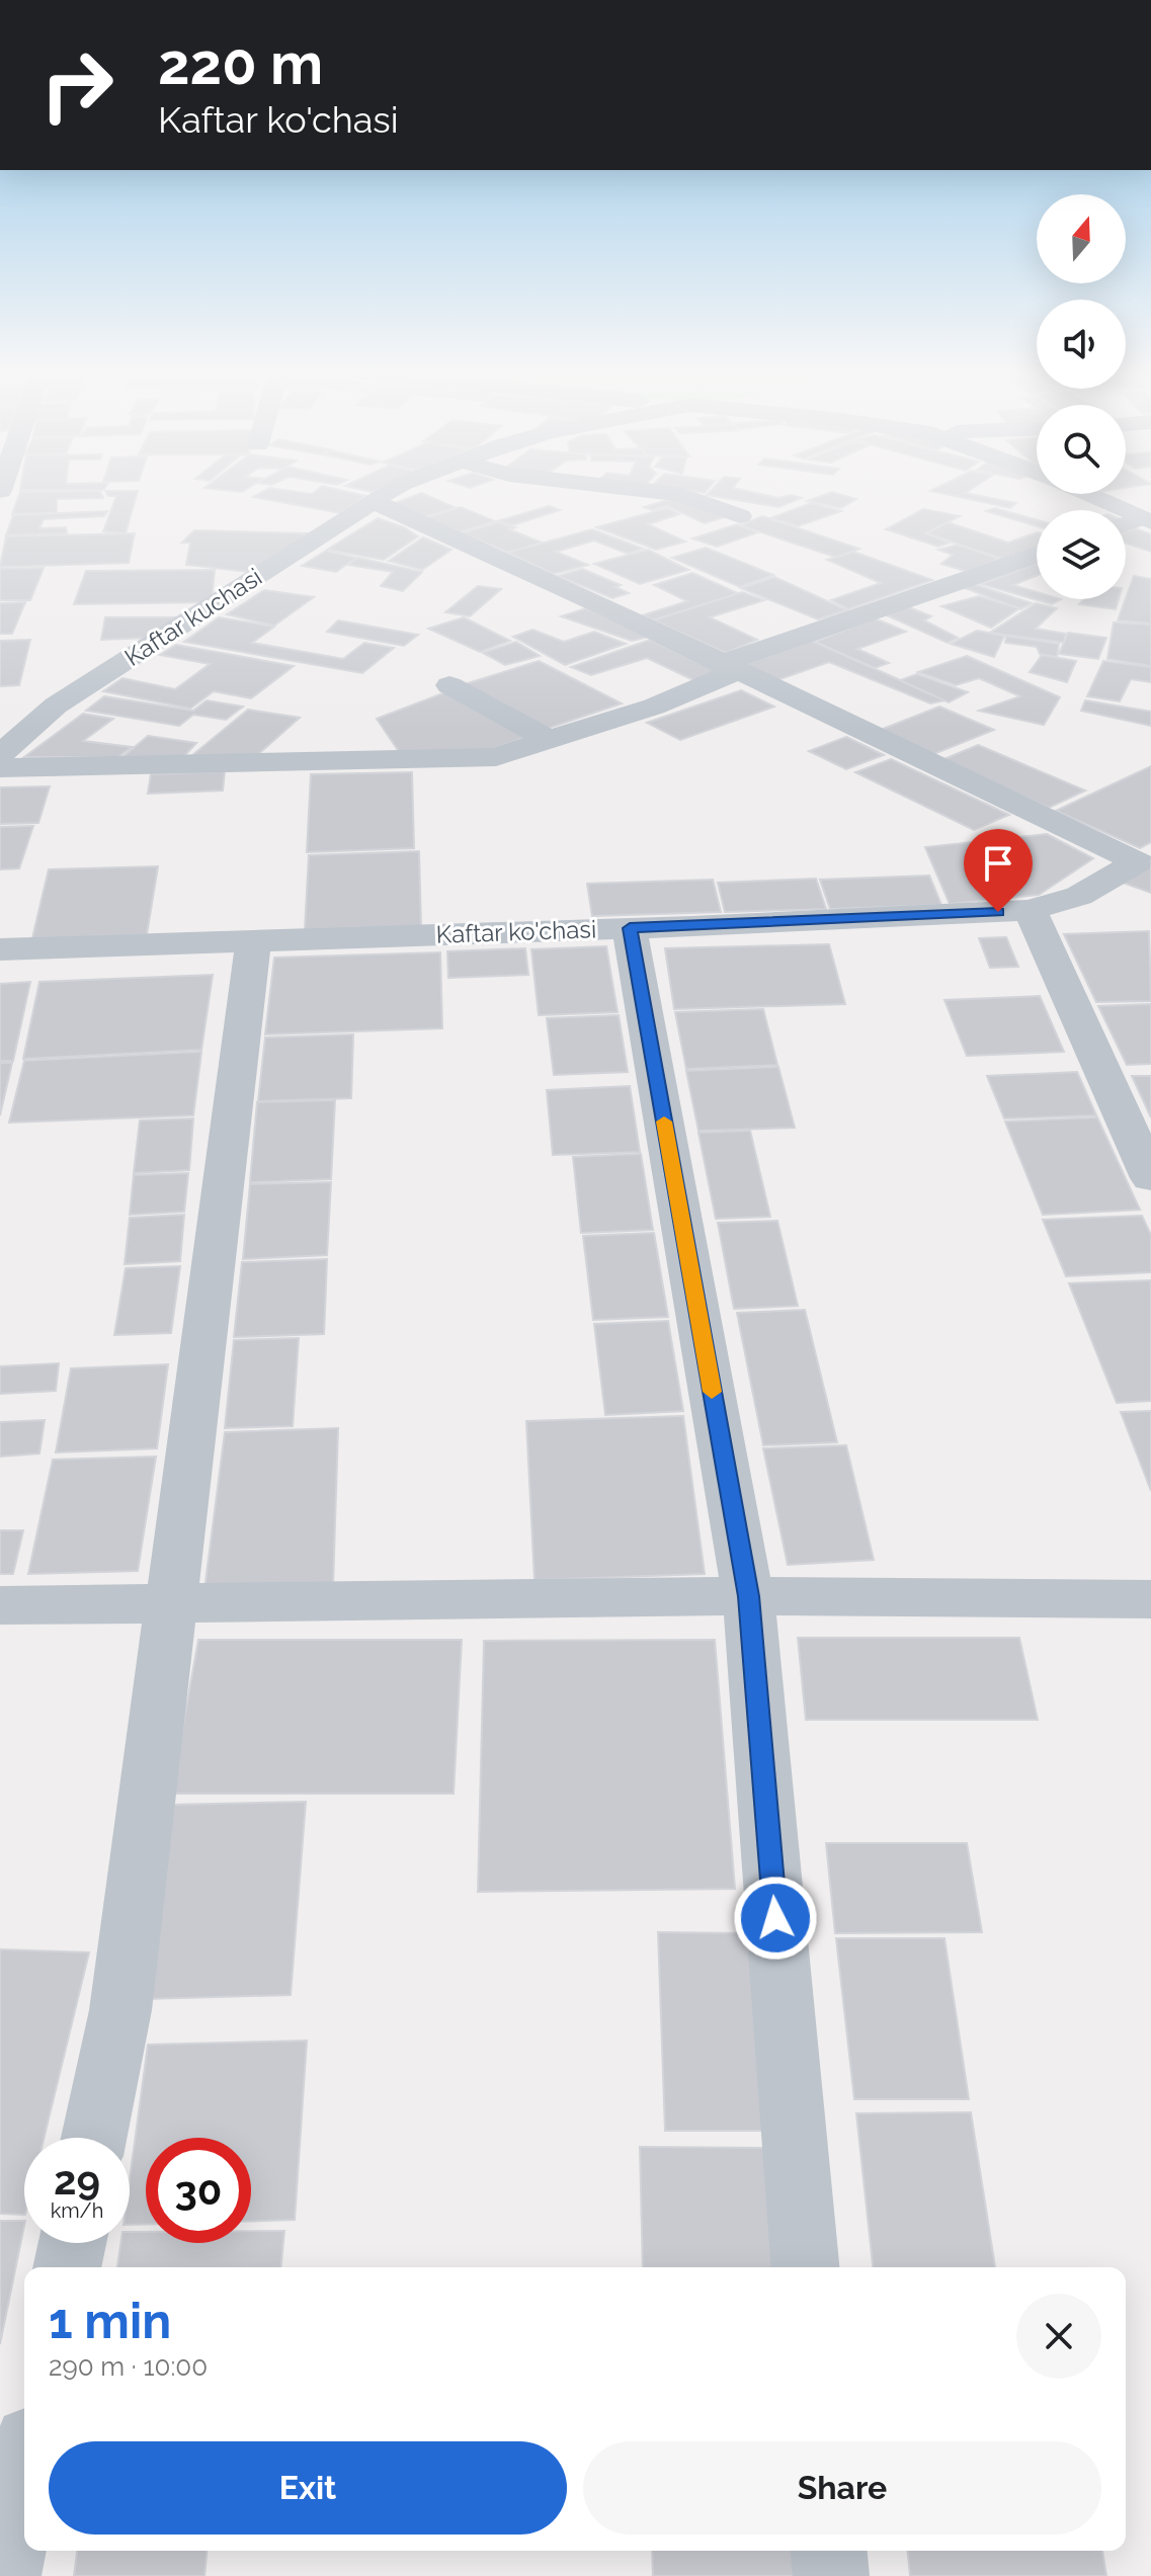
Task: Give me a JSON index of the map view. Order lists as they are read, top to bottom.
{
  "streets": {
    "street": ["Kaftar kuchasi", "Kaftar ko'chasi"]
  },
  "north": "top",
  "page": {
    "turn": ["220 m", "Kaftar ko'chasi"],
    "speed": "29 km/h",
    "limit": "30",
    "heading": ["1 min", "290 m · 10:00"],
    "buttons": ["Exit", "Share"]
  }
}
